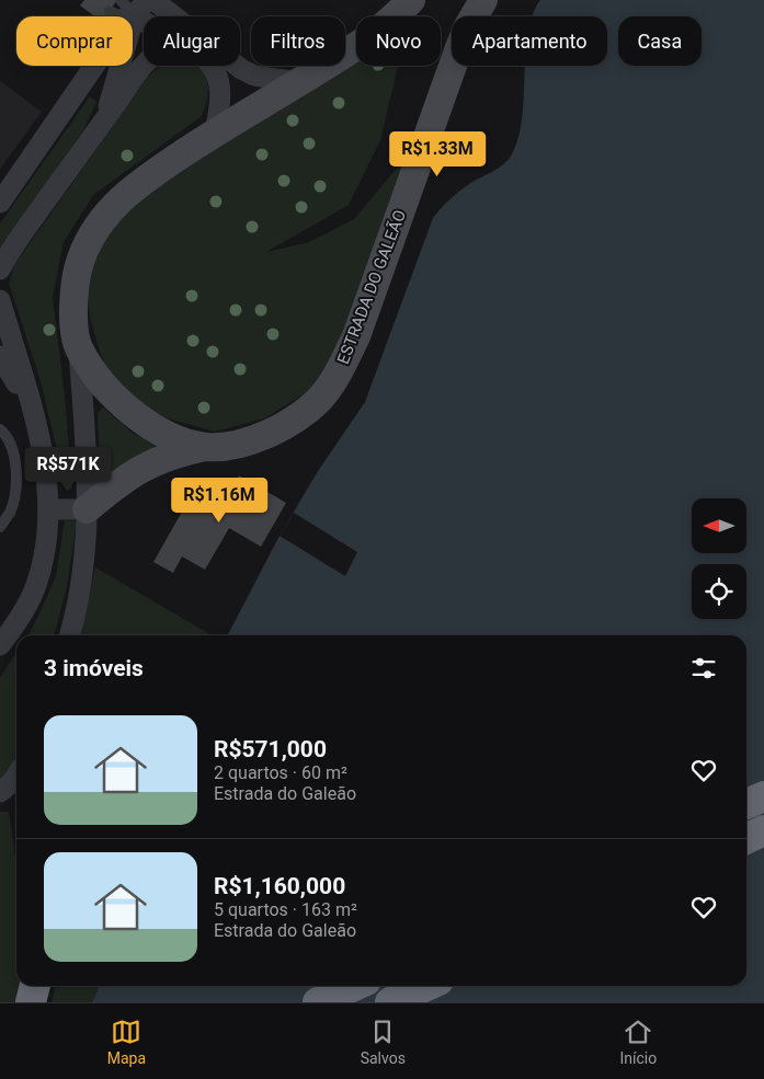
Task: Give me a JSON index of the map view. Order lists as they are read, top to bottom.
{
  "streets": {
    "street": ["ESTRADA DO GALEÃO"]
  },
  "north": "left",
  "page": {
    "chip": [
      "Comprar",
      "Alugar",
      "Filtros",
      "Novo",
      "Apartamento",
      "Casa"
    ],
    "price": ["R$1.33M", "R$571K", "R$1.16M"],
    "heading": "3 imóveis",
    "list": [
      {
        "name": "R$571,000",
        "note": "2 quartos · 60 m² · Estrada do Galeão"
      },
      {
        "name": "R$1,160,000",
        "note": "5 quartos · 163 m² · Estrada do Galeão"
      }
    ],
    "tabs": ["Mapa", "Salvos", "Início"]
  }
}
